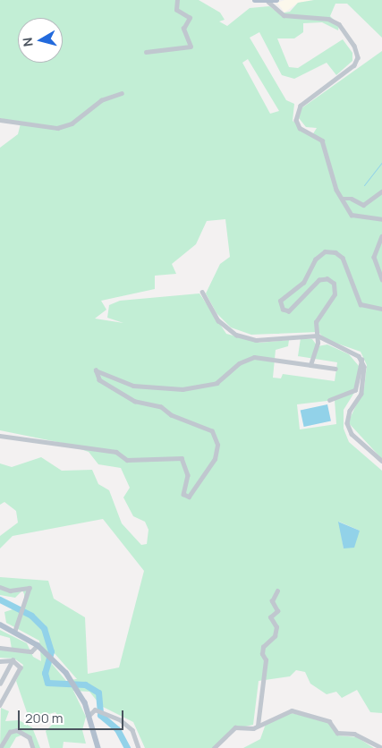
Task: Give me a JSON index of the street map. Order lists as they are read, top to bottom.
{
  "scale_bar": "200 m",
  "north": "left"
}
